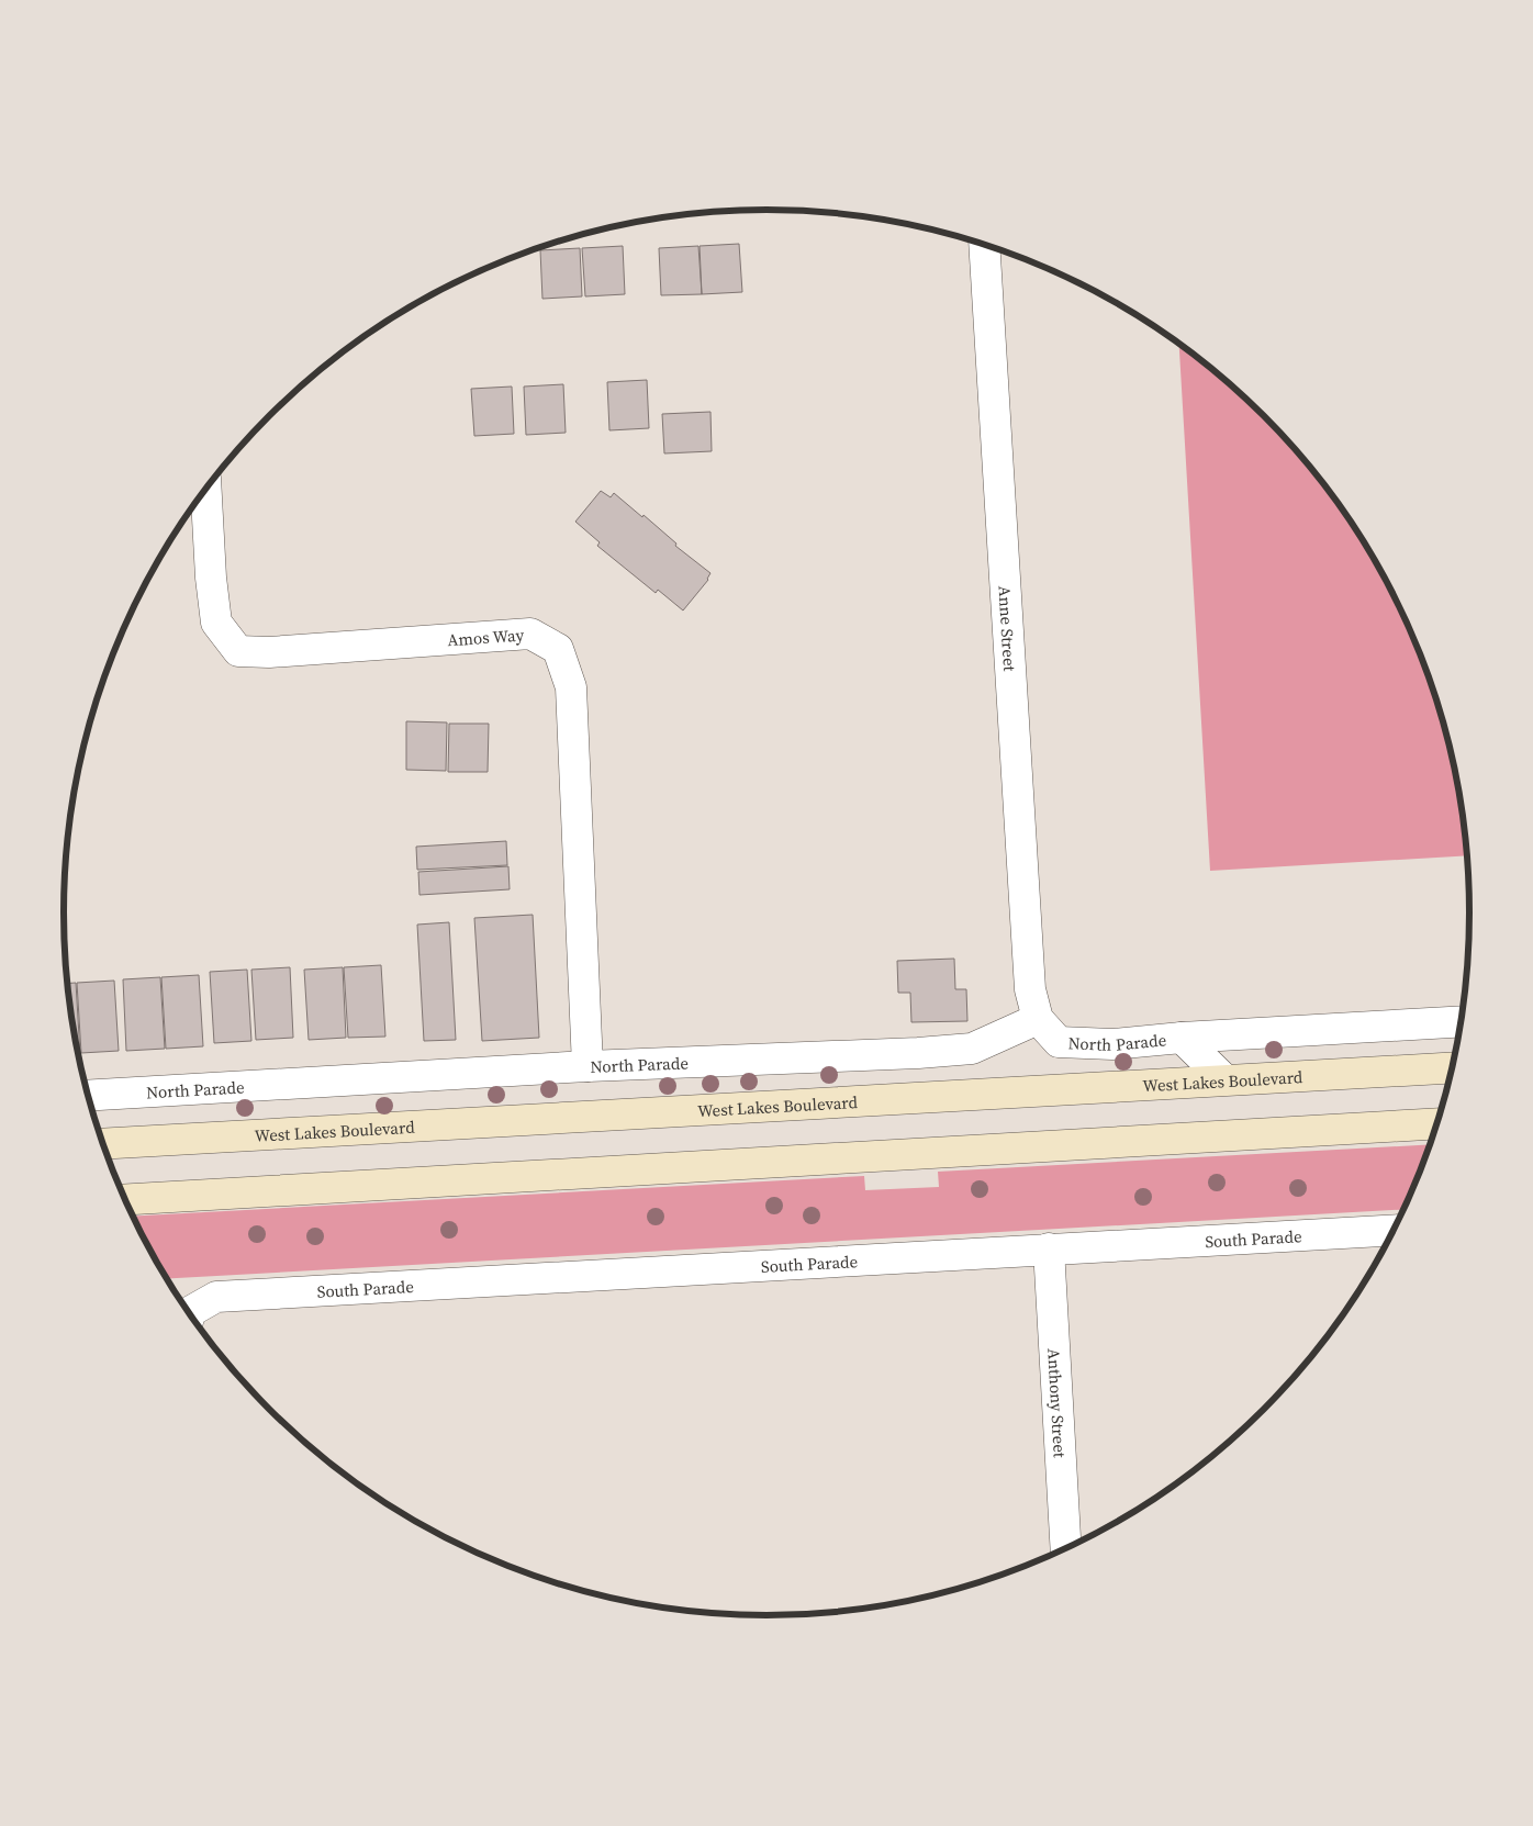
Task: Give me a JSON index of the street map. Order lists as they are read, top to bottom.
{
  "streets": {
    "main road": ["West Lakes Boulevard"],
    "street": [
      "Anne Street",
      "Amos Way",
      "North Parade",
      "South Parade",
      "Anthony Street"
    ]
  },
  "crossings": [
    ["Anne Street", "North Parade"],
    ["Amos Way", "North Parade"],
    ["North Parade", "West Lakes Boulevard"],
    ["South Parade", "Anthony Street"]
  ]
}
